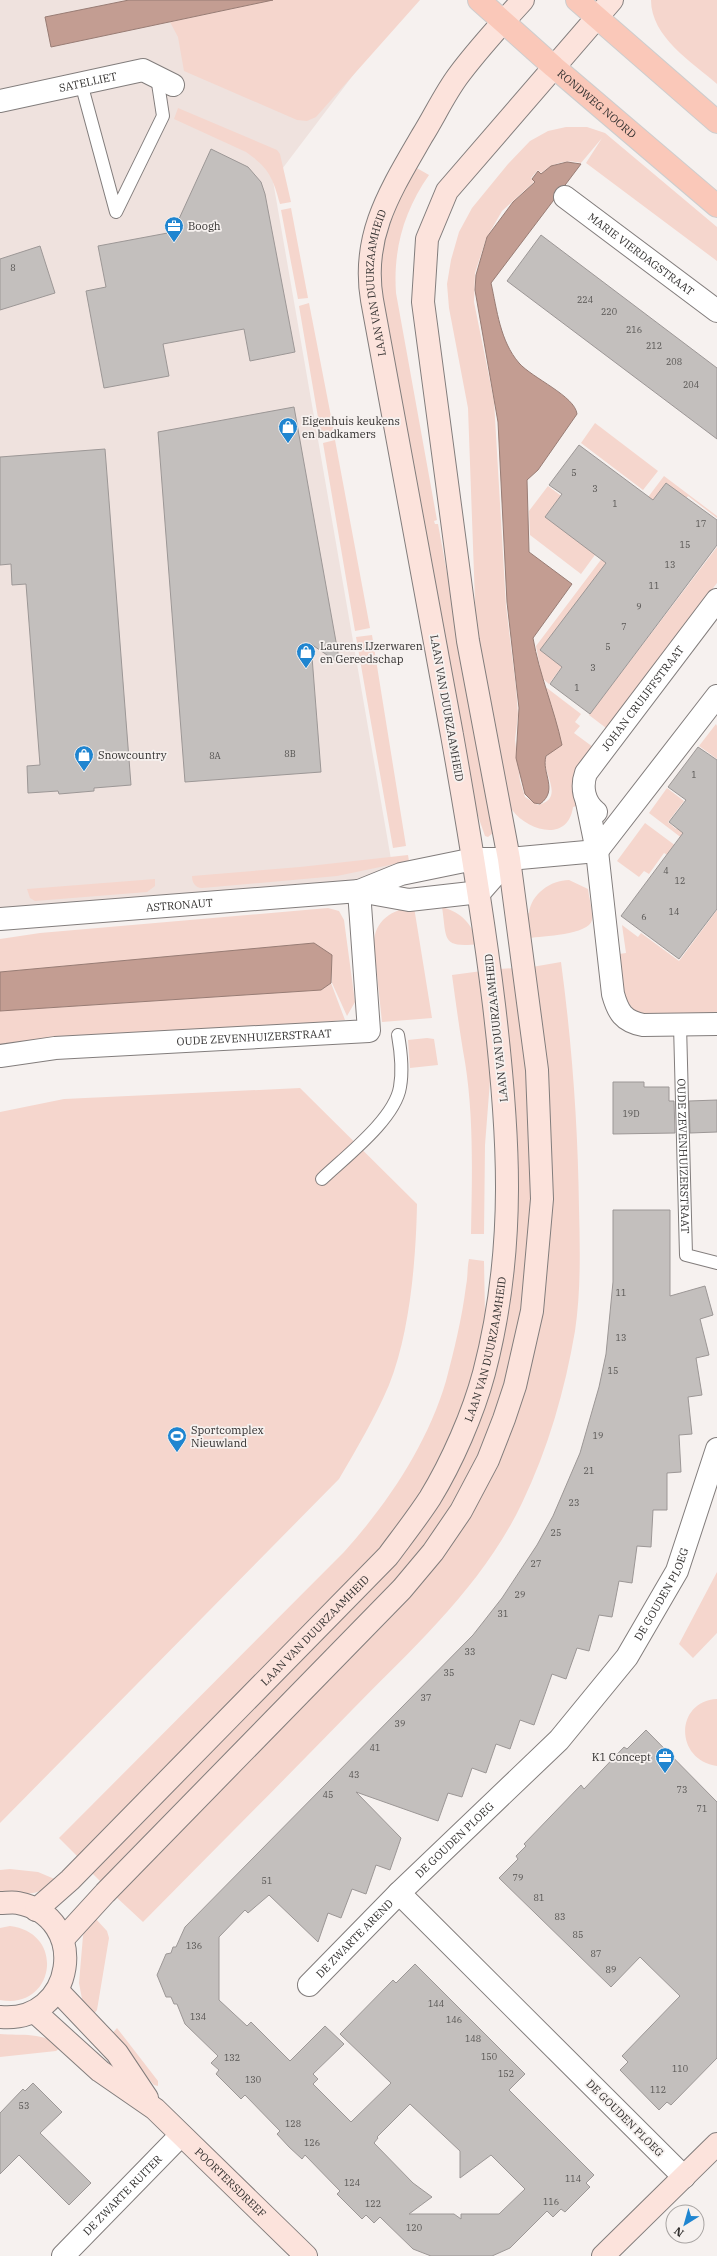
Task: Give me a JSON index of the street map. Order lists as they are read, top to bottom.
{
  "streets": {
    "main road": ["RONDWEG NOORD"],
    "street": [
      "SATELLIET",
      "MARIE VIERDAGSTRAAT",
      "LAAN VAN DUURZAAMHEID",
      "JOHAN CRUIJFFSTRAAT",
      "ASTRONAUT",
      "OUDE ZEVENHUIZERSTRAAT",
      "DE GOUDEN PLOEG",
      "DE ZWARTE AREND",
      "POORTERSDREEF",
      "DE ZWARTE RUITER"
    ]
  },
  "crossings": [
    ["RONDWEG NOORD", "LAAN VAN DUURZAAMHEID"],
    ["LAAN VAN DUURZAAMHEID", "ASTRONAUT"],
    ["ASTRONAUT", "OUDE ZEVENHUIZERSTRAAT"],
    ["DE GOUDEN PLOEG", "DE ZWARTE AREND"],
    ["POORTERSDREEF", "DE ZWARTE RUITER"]
  ],
  "places": {
    "office": ["Boogh", "K1 Concept"],
    "shop": ["Eigenhuis keukens en badkamers", "Laurens IJzerwaren en Gereedschap", "Snowcountry"],
    "sports": ["Sportcomplex Nieuwland"]
  },
  "house_numbers": [
    "8",
    "224",
    "220",
    "216",
    "212",
    "208",
    "204",
    "5",
    "3",
    "1",
    "17",
    "15",
    "13",
    "11",
    "9",
    "7",
    "5",
    "3",
    "1",
    "8B",
    "8A",
    "1",
    "4",
    "12",
    "14",
    "6",
    "19D",
    "11",
    "13",
    "15",
    "19",
    "21",
    "23",
    "25",
    "27",
    "29",
    "31",
    "33",
    "35",
    "37",
    "39",
    "41",
    "43",
    "73",
    "45",
    "71",
    "79",
    "51",
    "81",
    "83",
    "85",
    "136",
    "87",
    "89",
    "144",
    "134",
    "146",
    "148",
    "150",
    "132",
    "110",
    "152",
    "130",
    "112",
    "53",
    "128",
    "126",
    "114",
    "124",
    "116",
    "122",
    "120"
  ],
  "north": "bottom left"
}
